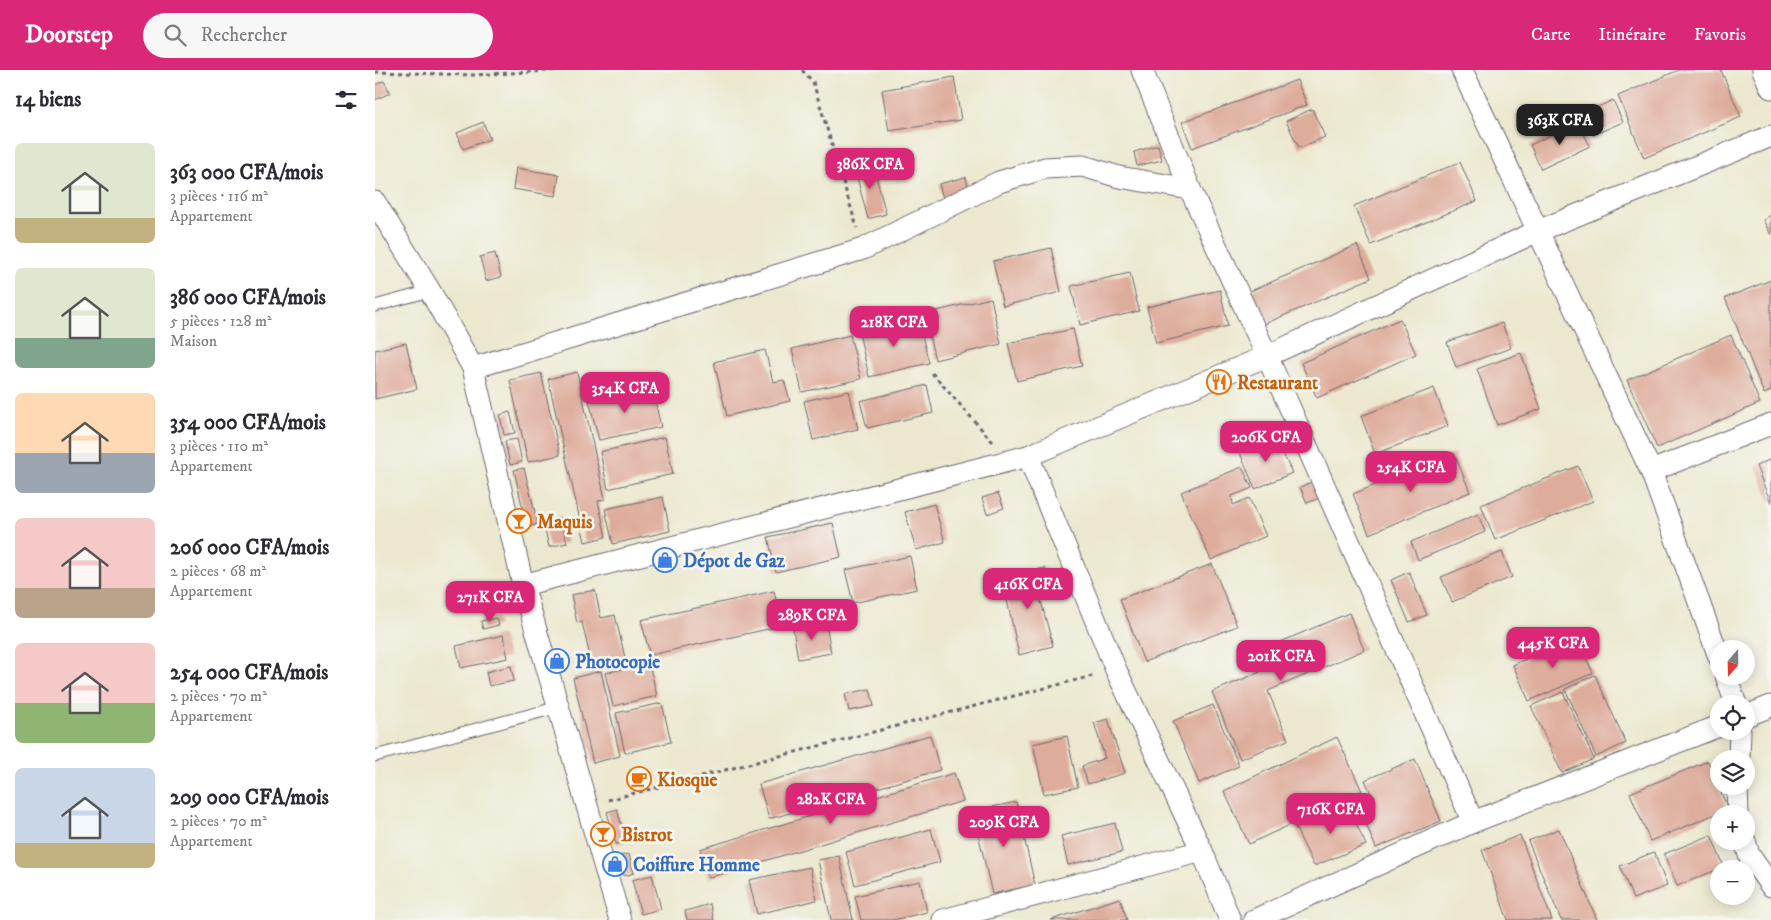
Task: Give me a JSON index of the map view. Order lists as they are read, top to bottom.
{
  "places": {
    "restaurant": ["Restaurant"],
    "bar": ["Maquis", "Bistrot"],
    "shop": ["Dépot de Gaz", "Photocopie", "Coiffure Homme"],
    "cafe": ["Kiosque"]
  },
  "north": "bottom",
  "page": {
    "header": "Doorstep",
    "search": "Rechercher",
    "nav": ["Carte", "Itinéraire", "Favoris"],
    "heading": "14 biens",
    "price": [
      "363K CFA",
      "386K CFA",
      "218K CFA",
      "354K CFA",
      "206K CFA",
      "254K CFA",
      "416K CFA",
      "271K CFA",
      "289K CFA",
      "445K CFA",
      "201K CFA",
      "282K CFA",
      "716K CFA",
      "209K CFA"
    ],
    "list": [
      {
        "name": "363 000 CFA/mois",
        "note": "3 pièces · 116 m² · Appartement"
      },
      {
        "name": "386 000 CFA/mois",
        "note": "5 pièces · 128 m² · Maison"
      },
      {
        "name": "354 000 CFA/mois",
        "note": "3 pièces · 110 m² · Appartement"
      },
      {
        "name": "206 000 CFA/mois",
        "note": "2 pièces · 68 m² · Appartement"
      },
      {
        "name": "254 000 CFA/mois",
        "note": "2 pièces · 70 m² · Appartement"
      },
      {
        "name": "209 000 CFA/mois",
        "note": "2 pièces · 70 m² · Appartement"
      }
    ],
    "map_buttons": ["+", "−"]
  }
}
